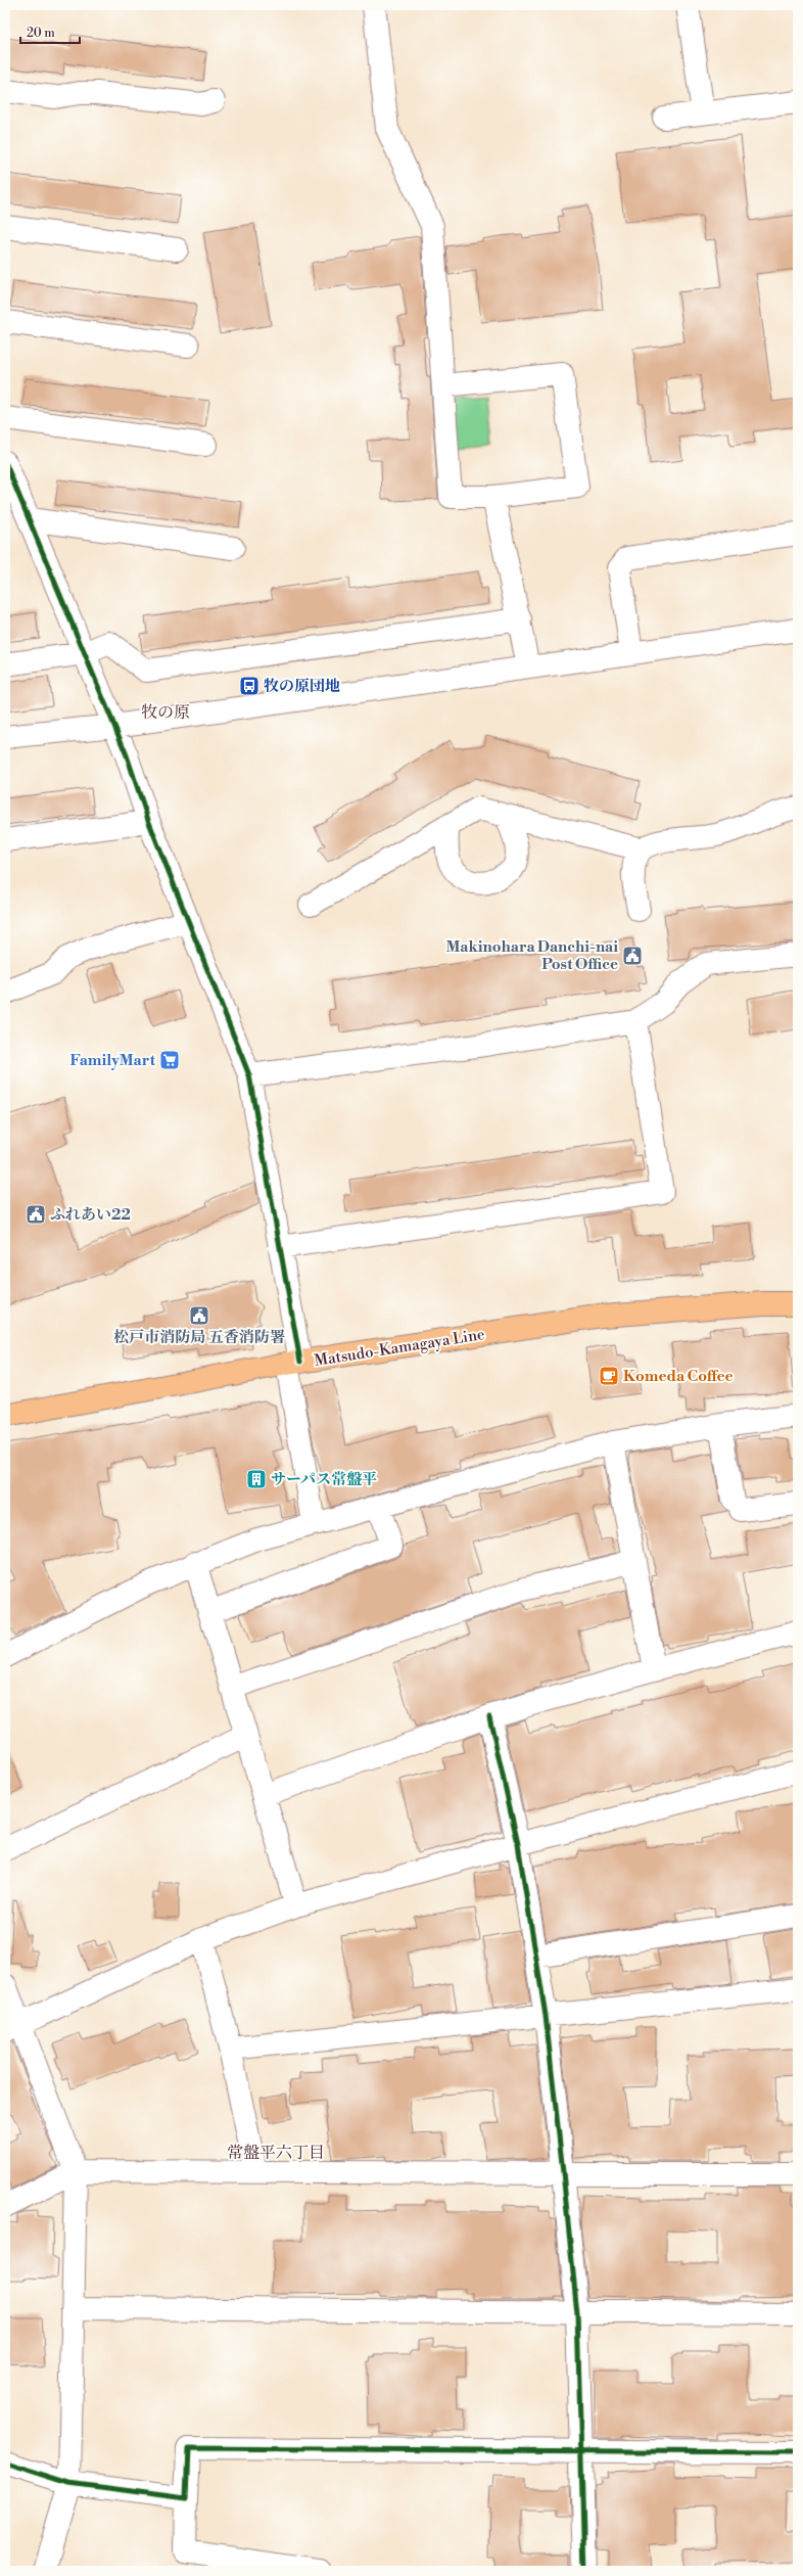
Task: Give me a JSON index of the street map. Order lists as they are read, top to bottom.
{
  "streets": {
    "main road": ["Matsudo-Kamagaya Line"]
  },
  "districts": ["牧の原", "常盤平六丁目"],
  "places": {
    "bus stop": ["牧の原団地"],
    "public building": ["Makinohara Danchi-nai Post Office", "ふれあい22", "松戸市消防局 五香消防署"],
    "supermarket": ["FamilyMart"],
    "cafe": ["Komeda Coffee"],
    "building": ["サーパス常盤平"]
  },
  "scale_bar": "20 m"
}
